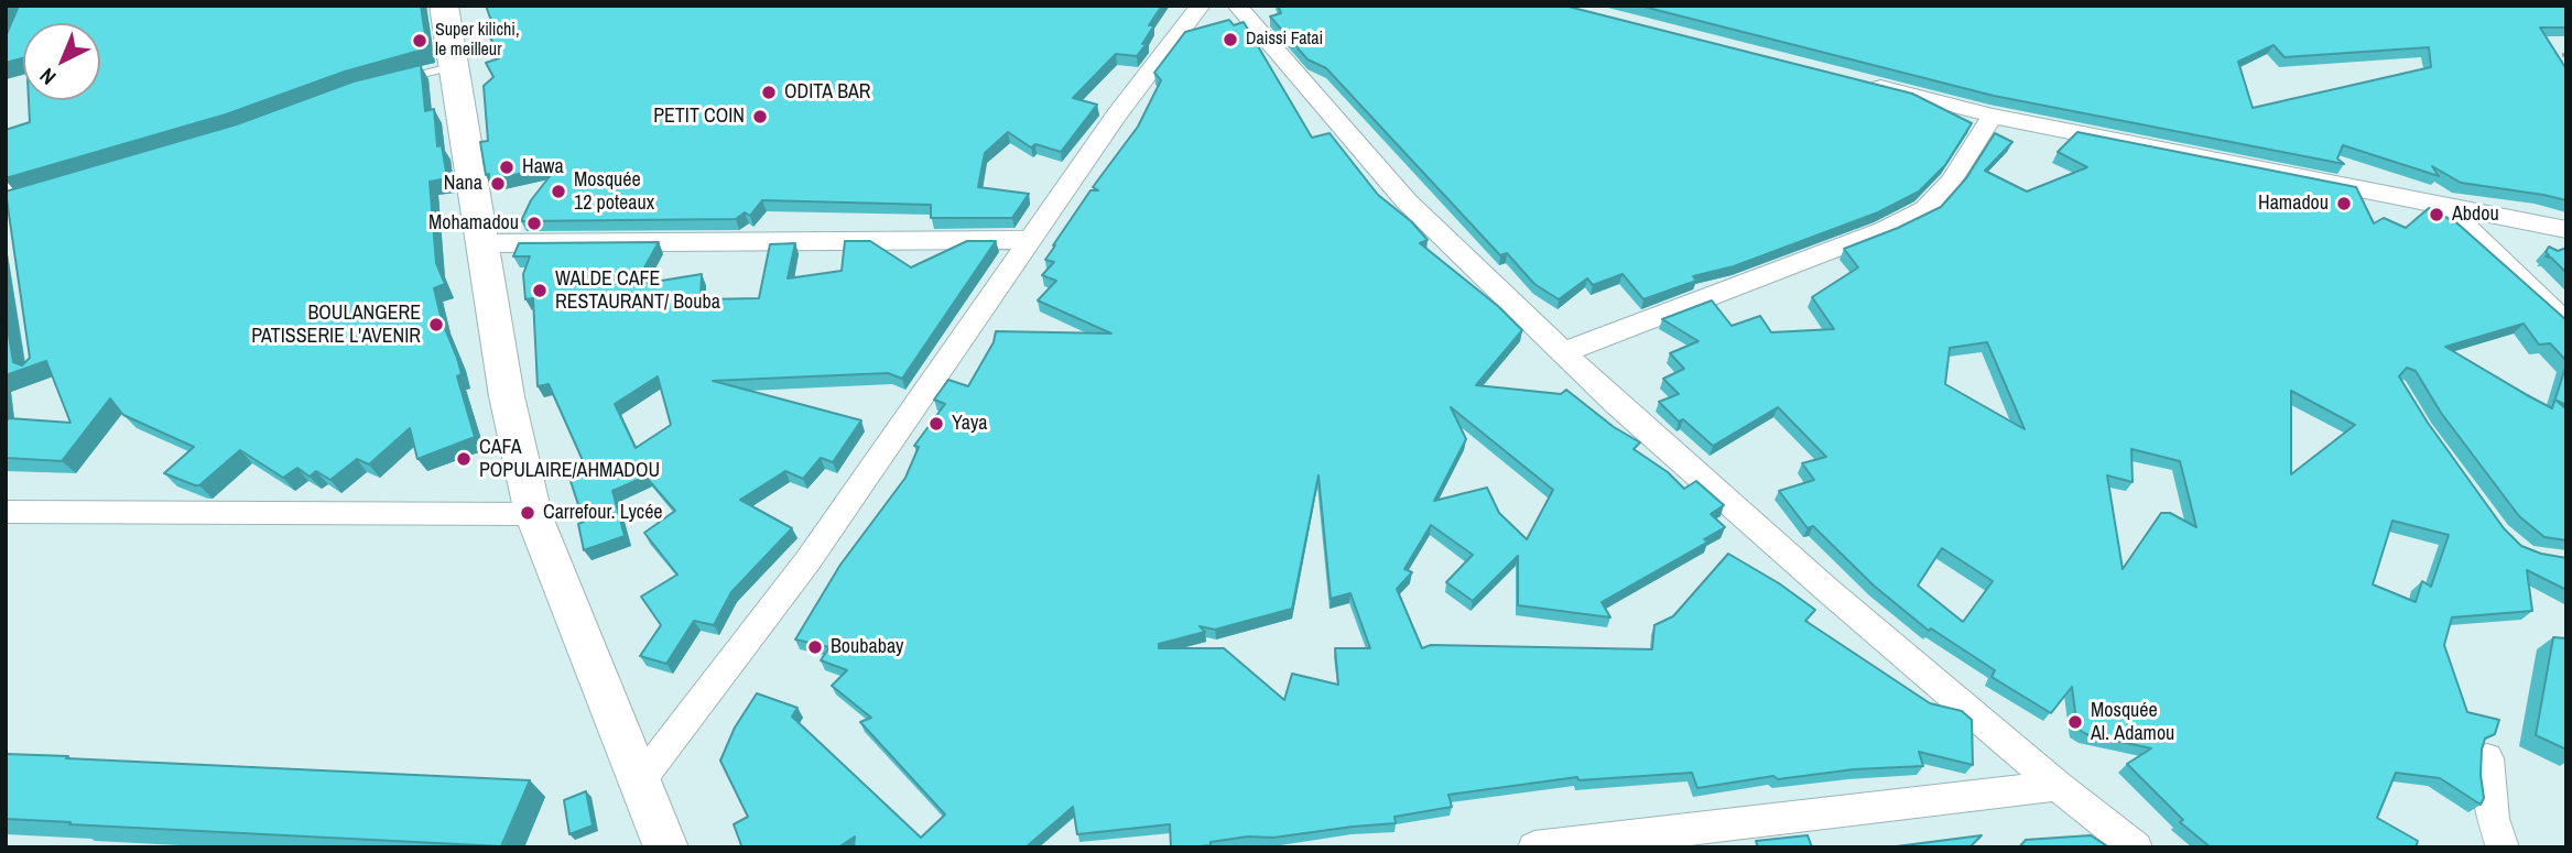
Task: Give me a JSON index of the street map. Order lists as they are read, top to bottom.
{
  "places": [
    "Daissi Fatai",
    "Super kilichi, le meilleur",
    "ODITA BAR",
    "PETIT COIN",
    "Hawa",
    "Nana",
    "Mosquée 12 poteaux",
    "Hamadou",
    "Abdou",
    "Mohamadou",
    "WALDE CAFE RESTAURANT/ Bouba",
    "BOULANGERE PATISSERIE L'AVENIR",
    "Yaya",
    "CAFA POPULAIRE/AHMADOU",
    "Carrefour. Lycée",
    "Boubabay",
    "Mosquée Al. Adamou"
  ],
  "north": "bottom left"
}
